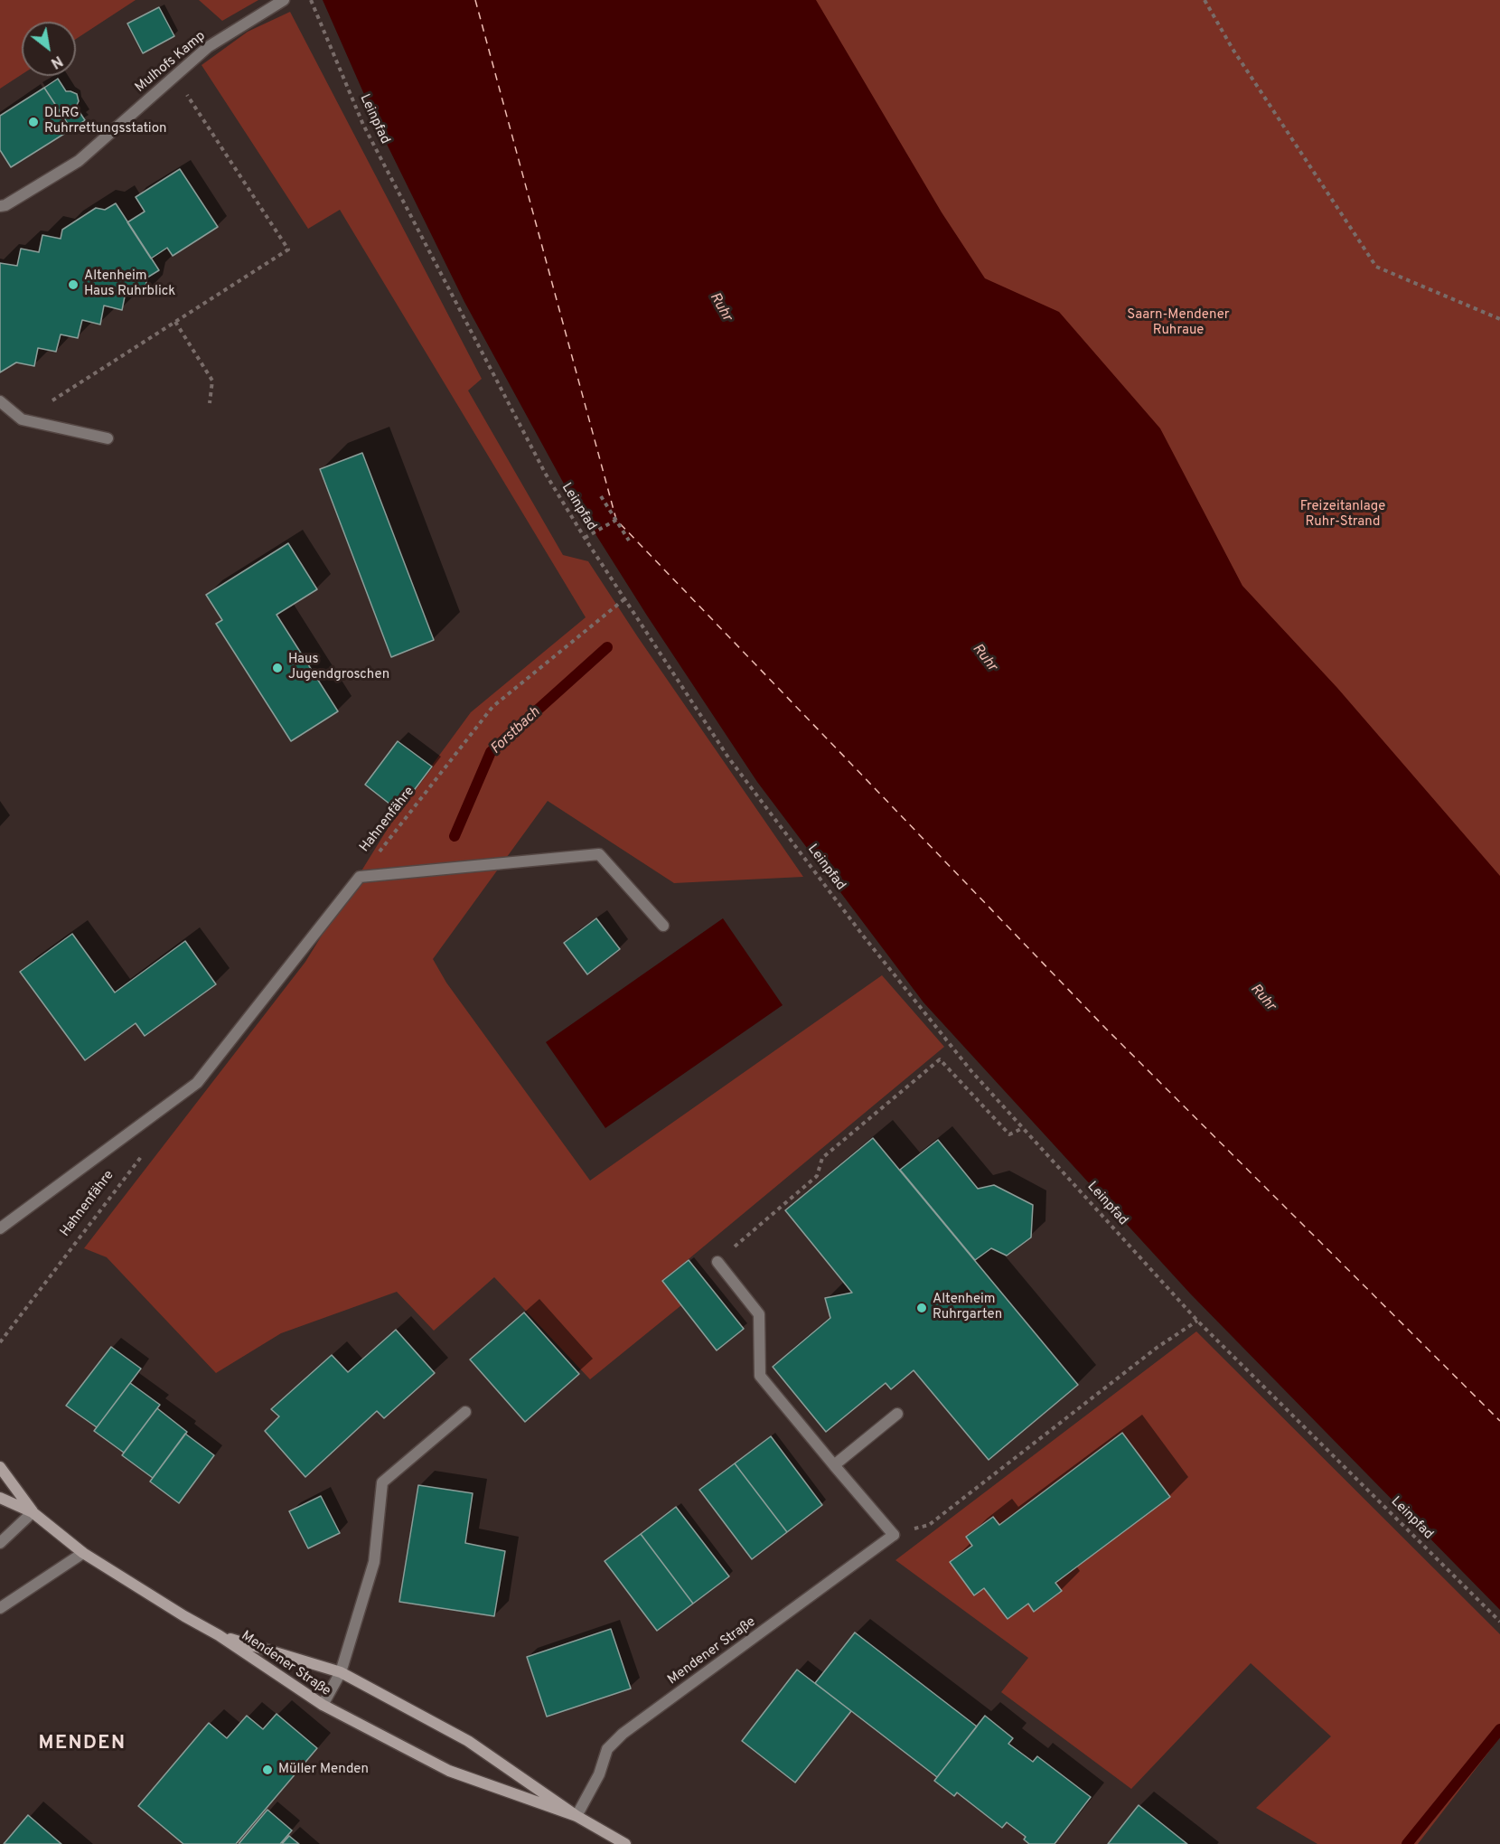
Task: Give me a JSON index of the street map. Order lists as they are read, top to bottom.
{
  "streets": {
    "main road": ["Mendener Straße"],
    "street": ["Mulhofs Kamp", "Hahnenfähre"],
    "path": ["Leinpfad"]
  },
  "crossings": [
    ["Leinpfad", "Hahnenfähre"]
  ],
  "districts": ["MENDEN"],
  "water": ["Ruhr", "Forstbach"],
  "parks": ["Saarn-Mendener Ruhraue", "Freizeitanlage Ruhr-Strand"],
  "places": [
    "DLRG Ruhrrettungsstation",
    "Altenheim Haus Ruhrblick",
    "Haus Jugendgroschen",
    "Altenheim Ruhrgarten",
    "Müller Menden"
  ],
  "north": "bottom right"
}
